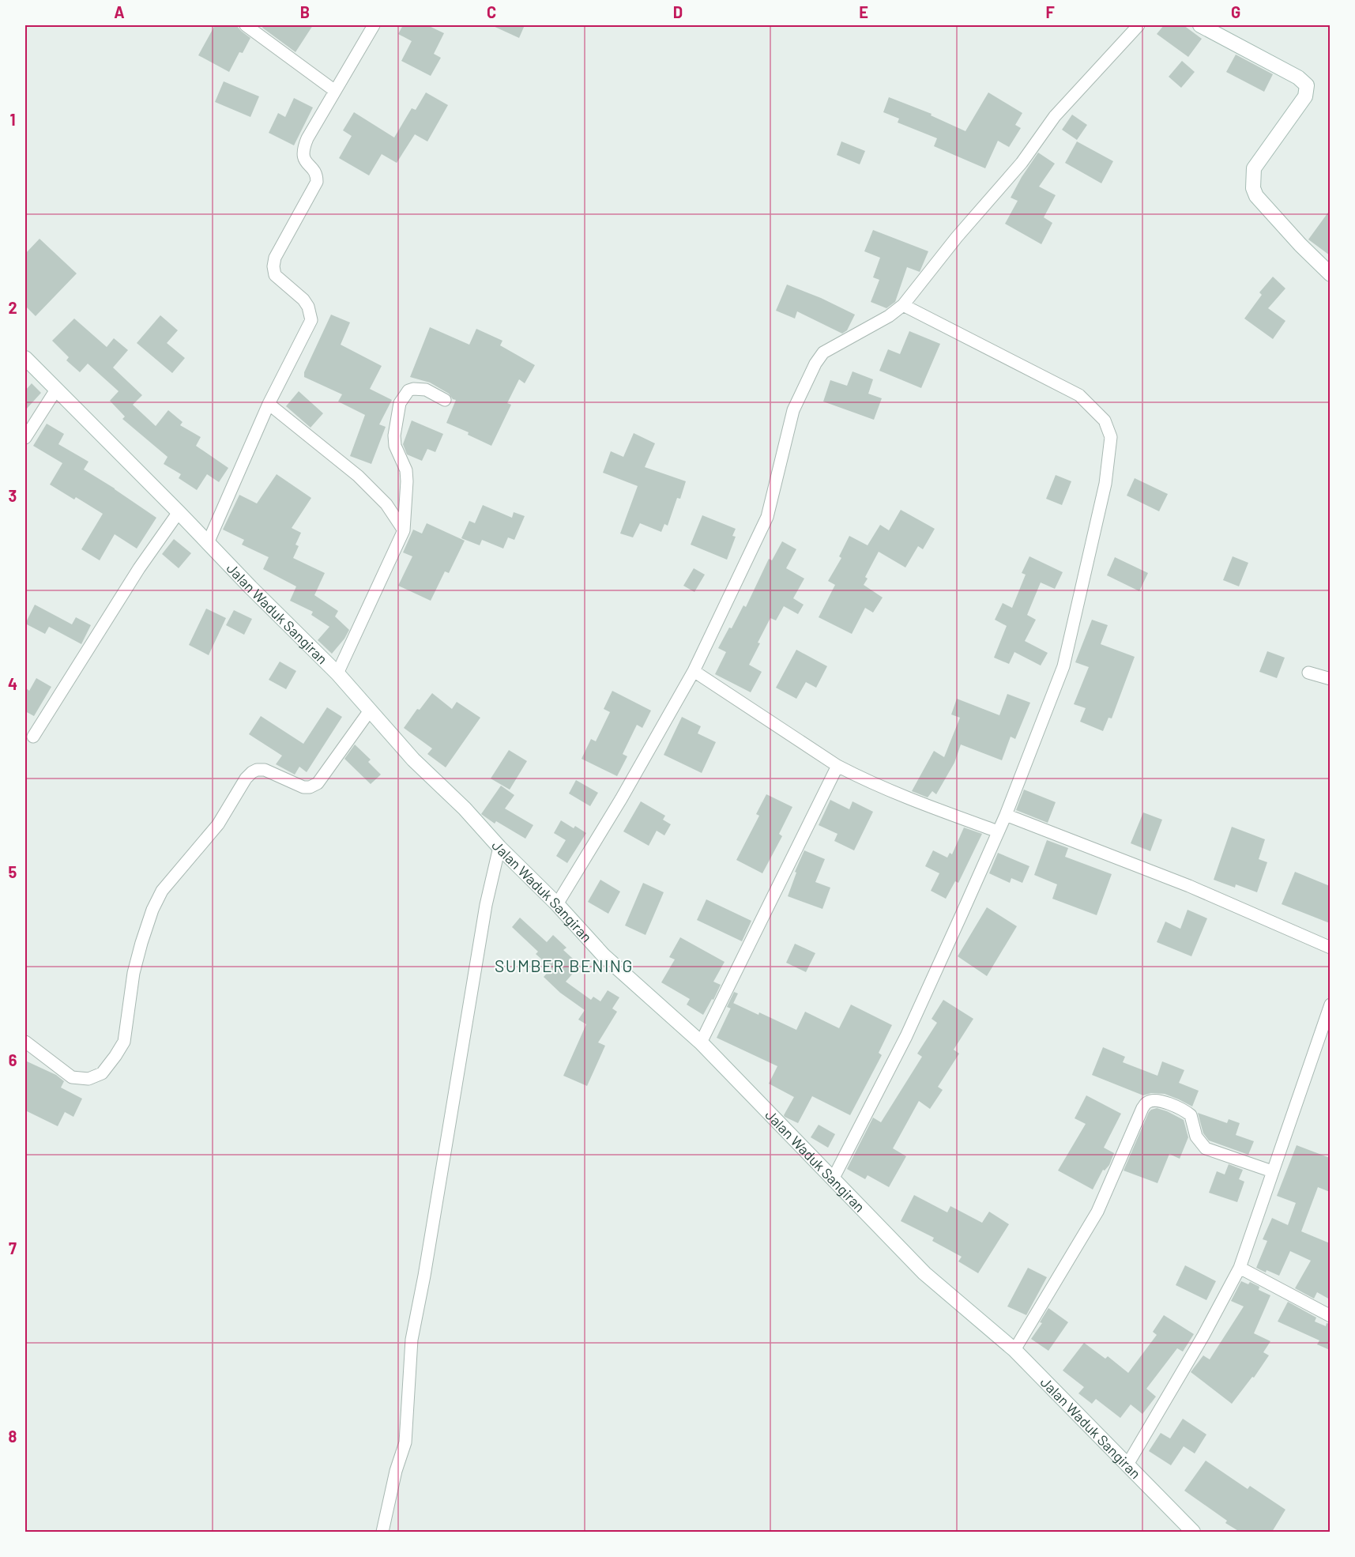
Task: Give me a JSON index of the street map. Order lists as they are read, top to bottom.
{
  "streets": {
    "street": ["Jalan Waduk Sangiran"]
  },
  "districts": ["SUMBER BENING"],
  "grid": {
    "columns": [
      "A",
      "B",
      "C",
      "D",
      "E",
      "F",
      "G"
    ],
    "rows": [
      "1",
      "2",
      "3",
      "4",
      "5",
      "6",
      "7",
      "8"
    ]
  }
}
